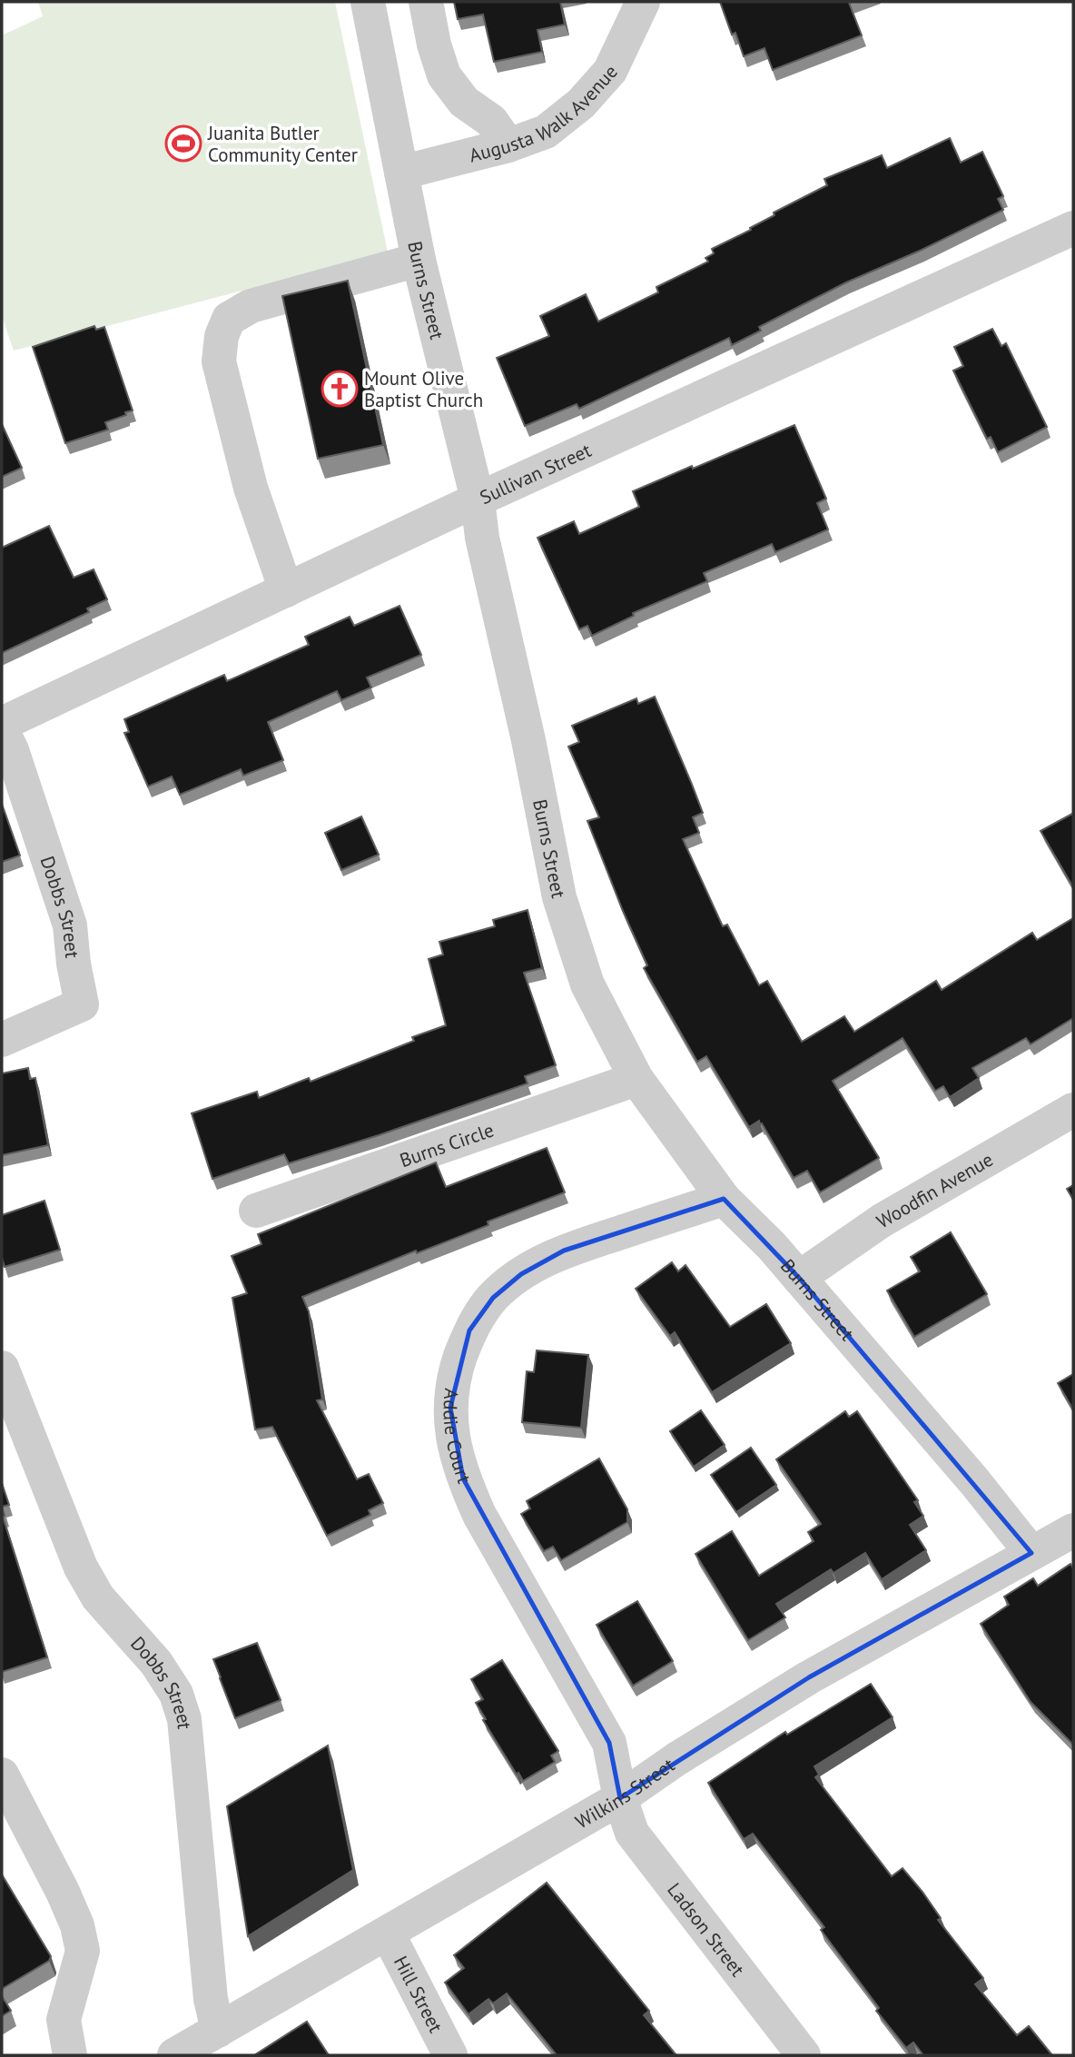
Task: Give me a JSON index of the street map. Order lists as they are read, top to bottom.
{
  "streets": {
    "street": [
      "Augusta Walk Avenue",
      "Burns Street",
      "Sullivan Street",
      "Dobbs Street",
      "Burns Circle",
      "Woodfin Avenue",
      "Addie Court",
      "Wilkins Street",
      "Ladson Street",
      "Hill Street"
    ]
  },
  "crossings": [
    ["Augusta Walk Avenue", "Burns Street"],
    ["Burns Street", "Sullivan Street"],
    ["Burns Street", "Burns Circle"],
    ["Burns Street", "Woodfin Avenue"],
    ["Burns Street", "Addie Court"],
    ["Burns Street", "Wilkins Street"],
    ["Dobbs Street", "Wilkins Street"],
    ["Addie Court", "Wilkins Street"],
    ["Addie Court", "Ladson Street"],
    ["Wilkins Street", "Ladson Street"],
    ["Wilkins Street", "Hill Street"]
  ],
  "places": {
    "sports": ["Juanita Butler Community Center"],
    "church": ["Mount Olive Baptist Church"]
  }
}
